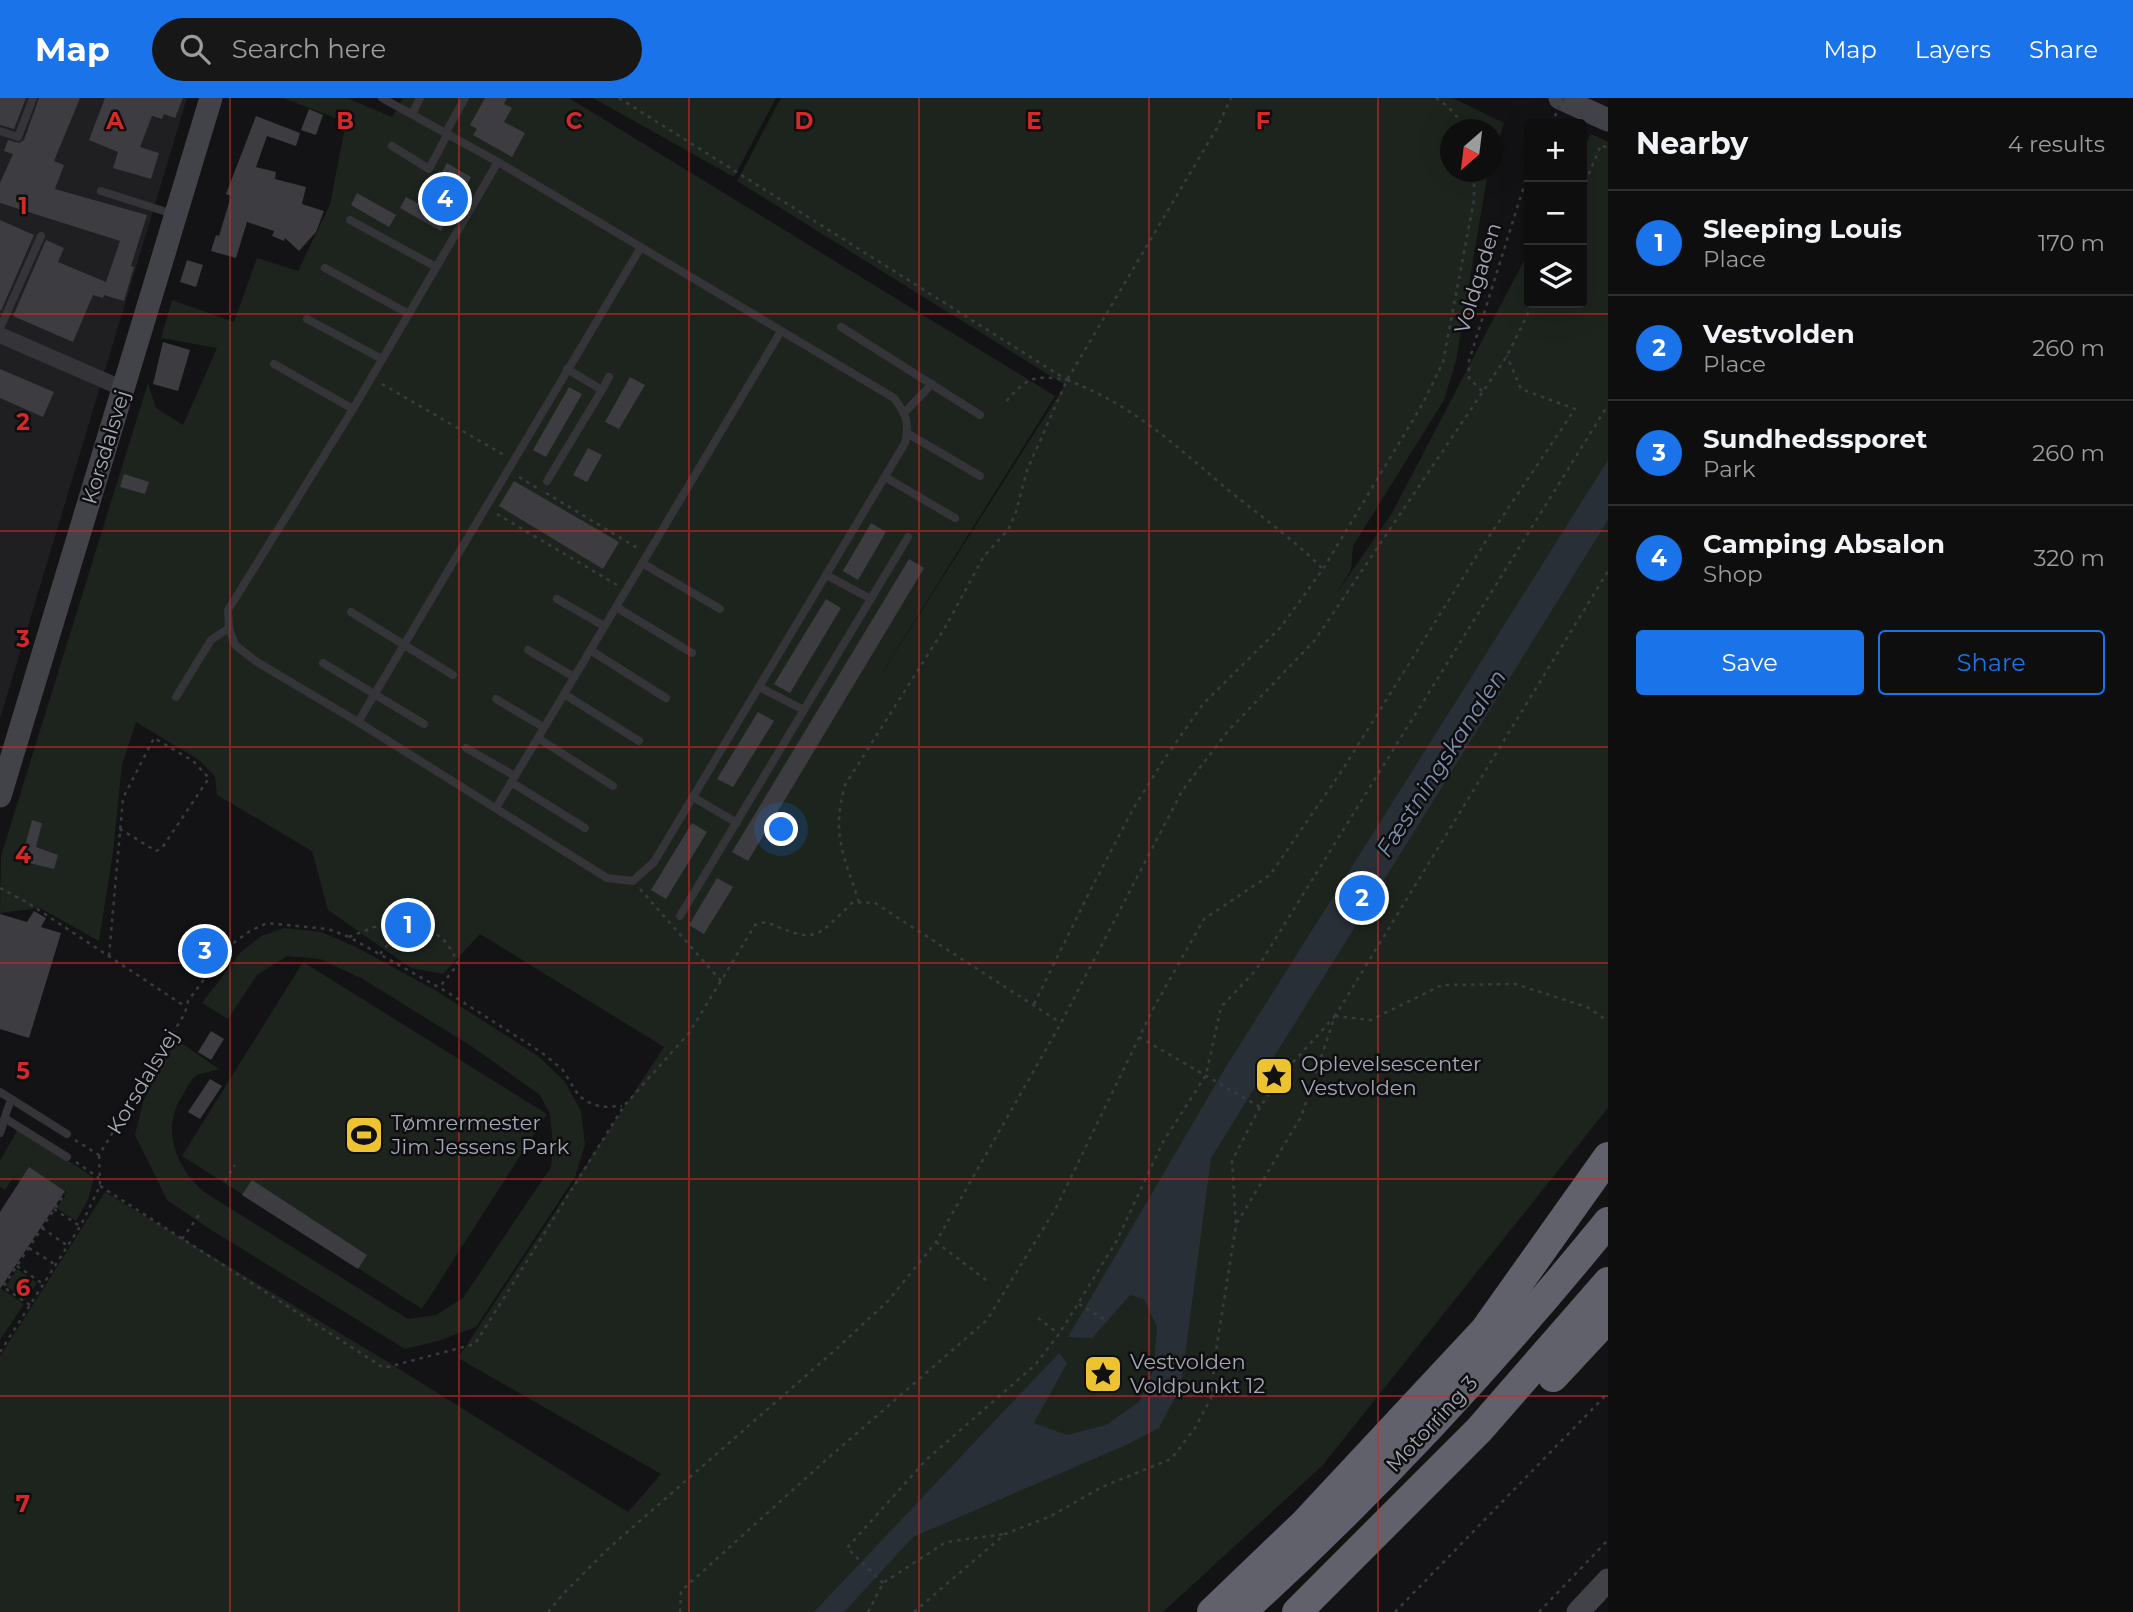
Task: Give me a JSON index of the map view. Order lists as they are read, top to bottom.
{
  "streets": {
    "highway": ["Motorring 3"],
    "street": ["Korsdalsvej"],
    "path": ["Voldgaden"]
  },
  "water": ["Fæstningskanalen"],
  "places": {
    "place": ["Oplevelsescenter Vestvolden", "Vestvolden Voldpunkt 12"],
    "sports": ["Tømrermester Jim Jessens Park"]
  },
  "north": "bottom left",
  "page": {
    "header": "Map",
    "search": "Search here",
    "nav": ["Map", "Layers", "Share"],
    "heading": ["Nearby", "4 results"],
    "map_buttons": ["+", "−"],
    "pins": [
      "4",
      "2",
      "1",
      "3"
    ],
    "list": [
      {
        "mark": "1",
        "name": "Sleeping Louis",
        "note": "Place",
        "value": "170 m"
      },
      {
        "mark": "2",
        "name": "Vestvolden",
        "note": "Place",
        "value": "260 m"
      },
      {
        "mark": "3",
        "name": "Sundhedssporet",
        "note": "Park",
        "value": "260 m"
      },
      {
        "mark": "4",
        "name": "Camping Absalon",
        "note": "Shop",
        "value": "320 m"
      }
    ],
    "buttons": ["Save", "Share"]
  },
  "grid": {
    "columns": [
      "A",
      "B",
      "C",
      "D",
      "E",
      "F"
    ],
    "rows": [
      "1",
      "2",
      "3",
      "4",
      "5",
      "6",
      "7"
    ]
  }
}
